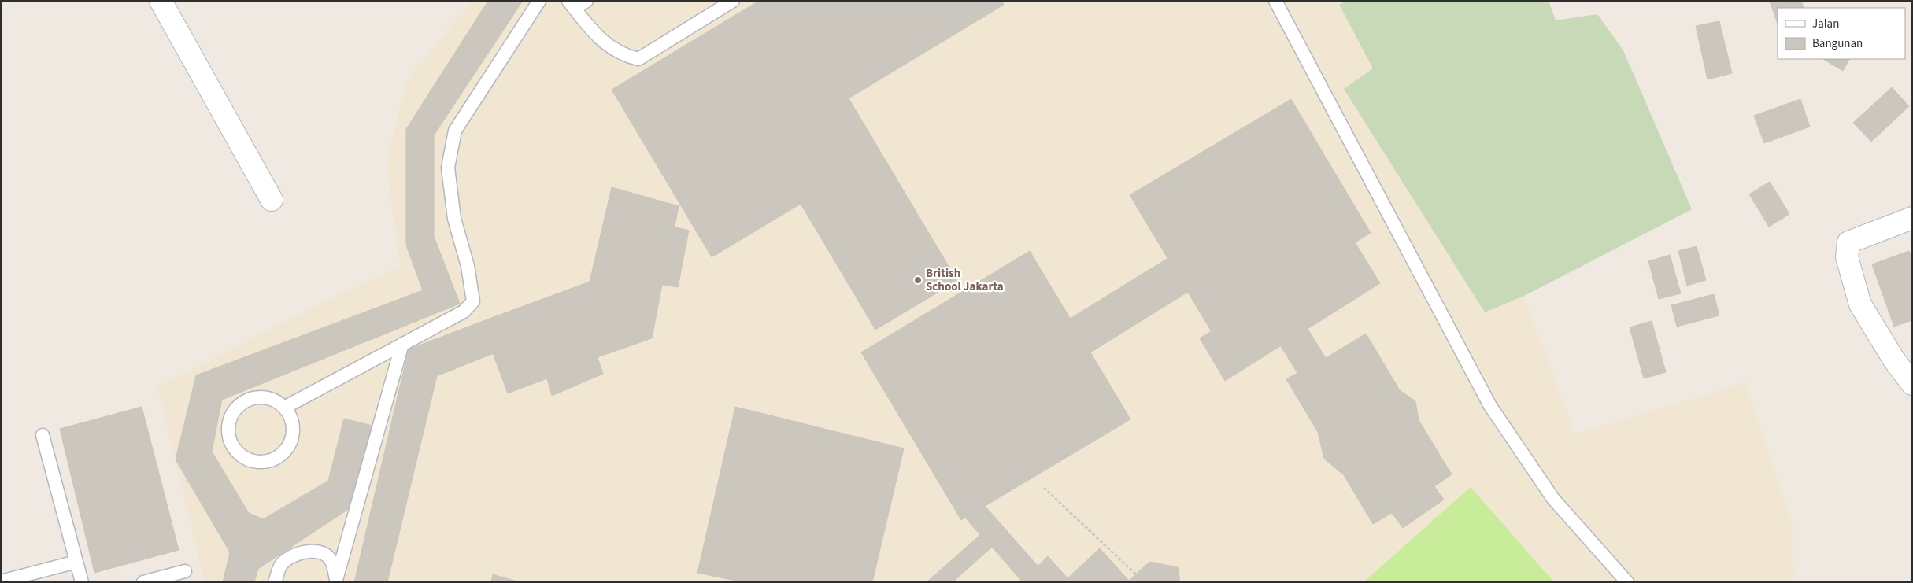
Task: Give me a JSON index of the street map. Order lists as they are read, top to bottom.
{
  "places": ["British School Jakarta"],
  "legend": ["Jalan", "Bangunan"]
}
